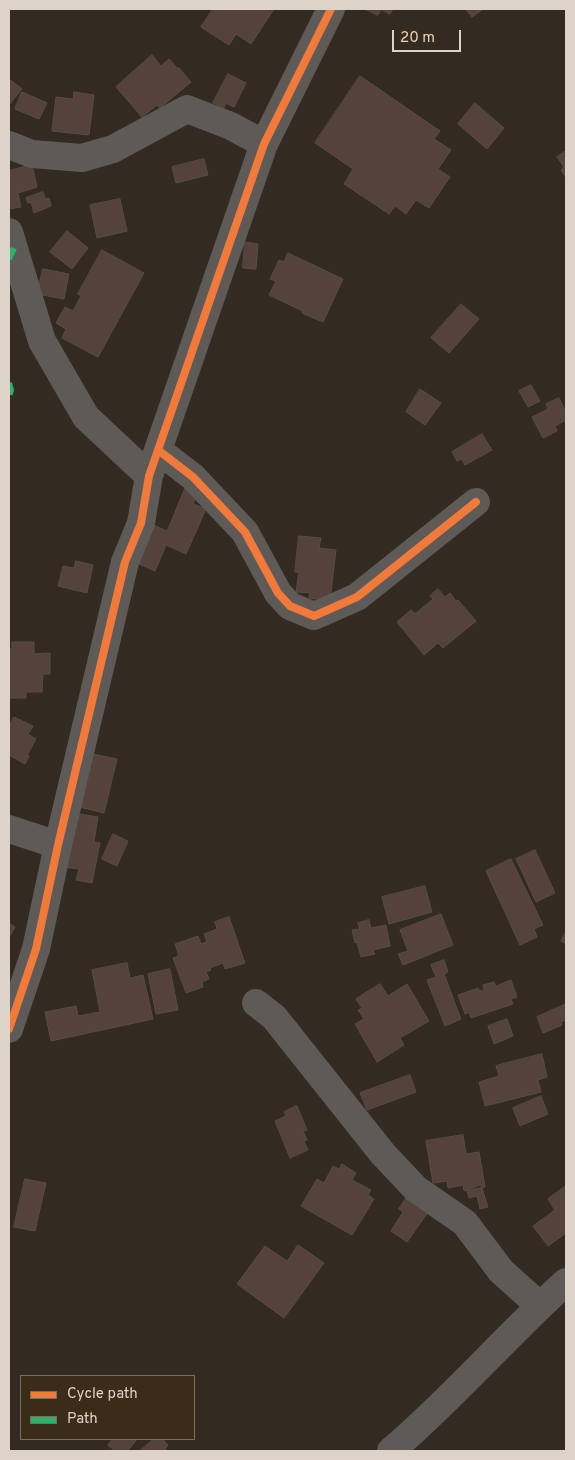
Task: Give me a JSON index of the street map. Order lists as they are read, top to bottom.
{
  "legend": ["Cycle path", "Path"],
  "scale_bar": "20 m"
}
